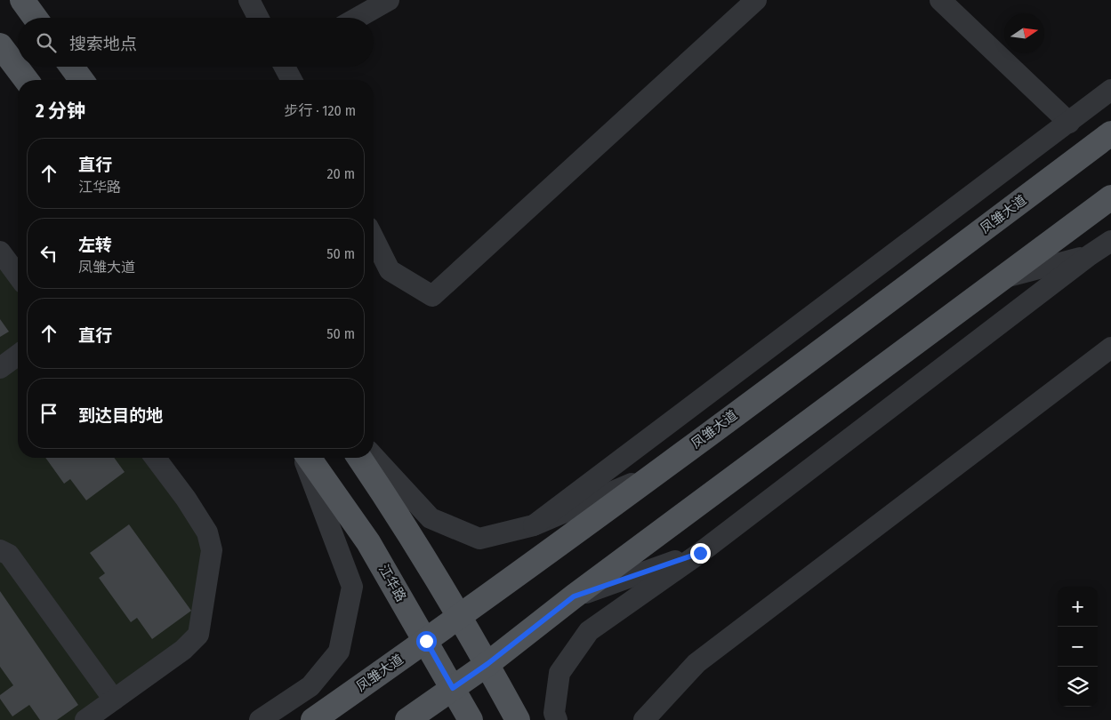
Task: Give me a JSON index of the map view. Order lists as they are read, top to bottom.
{
  "streets": {
    "main road": ["凤雏大道", "江华路"]
  },
  "crossings": [
    ["凤雏大道", "江华路"]
  ],
  "north": "right",
  "page": {
    "search": "搜索地点",
    "heading": ["2 分钟", "步行 · 120 m"],
    "list": [
      ["直行", "江华路", "20 m"],
      ["左转", "凤雏大道", "50 m"],
      ["直行", "50 m"],
      "到达目的地"
    ],
    "map_buttons": ["+", "−"]
  }
}
